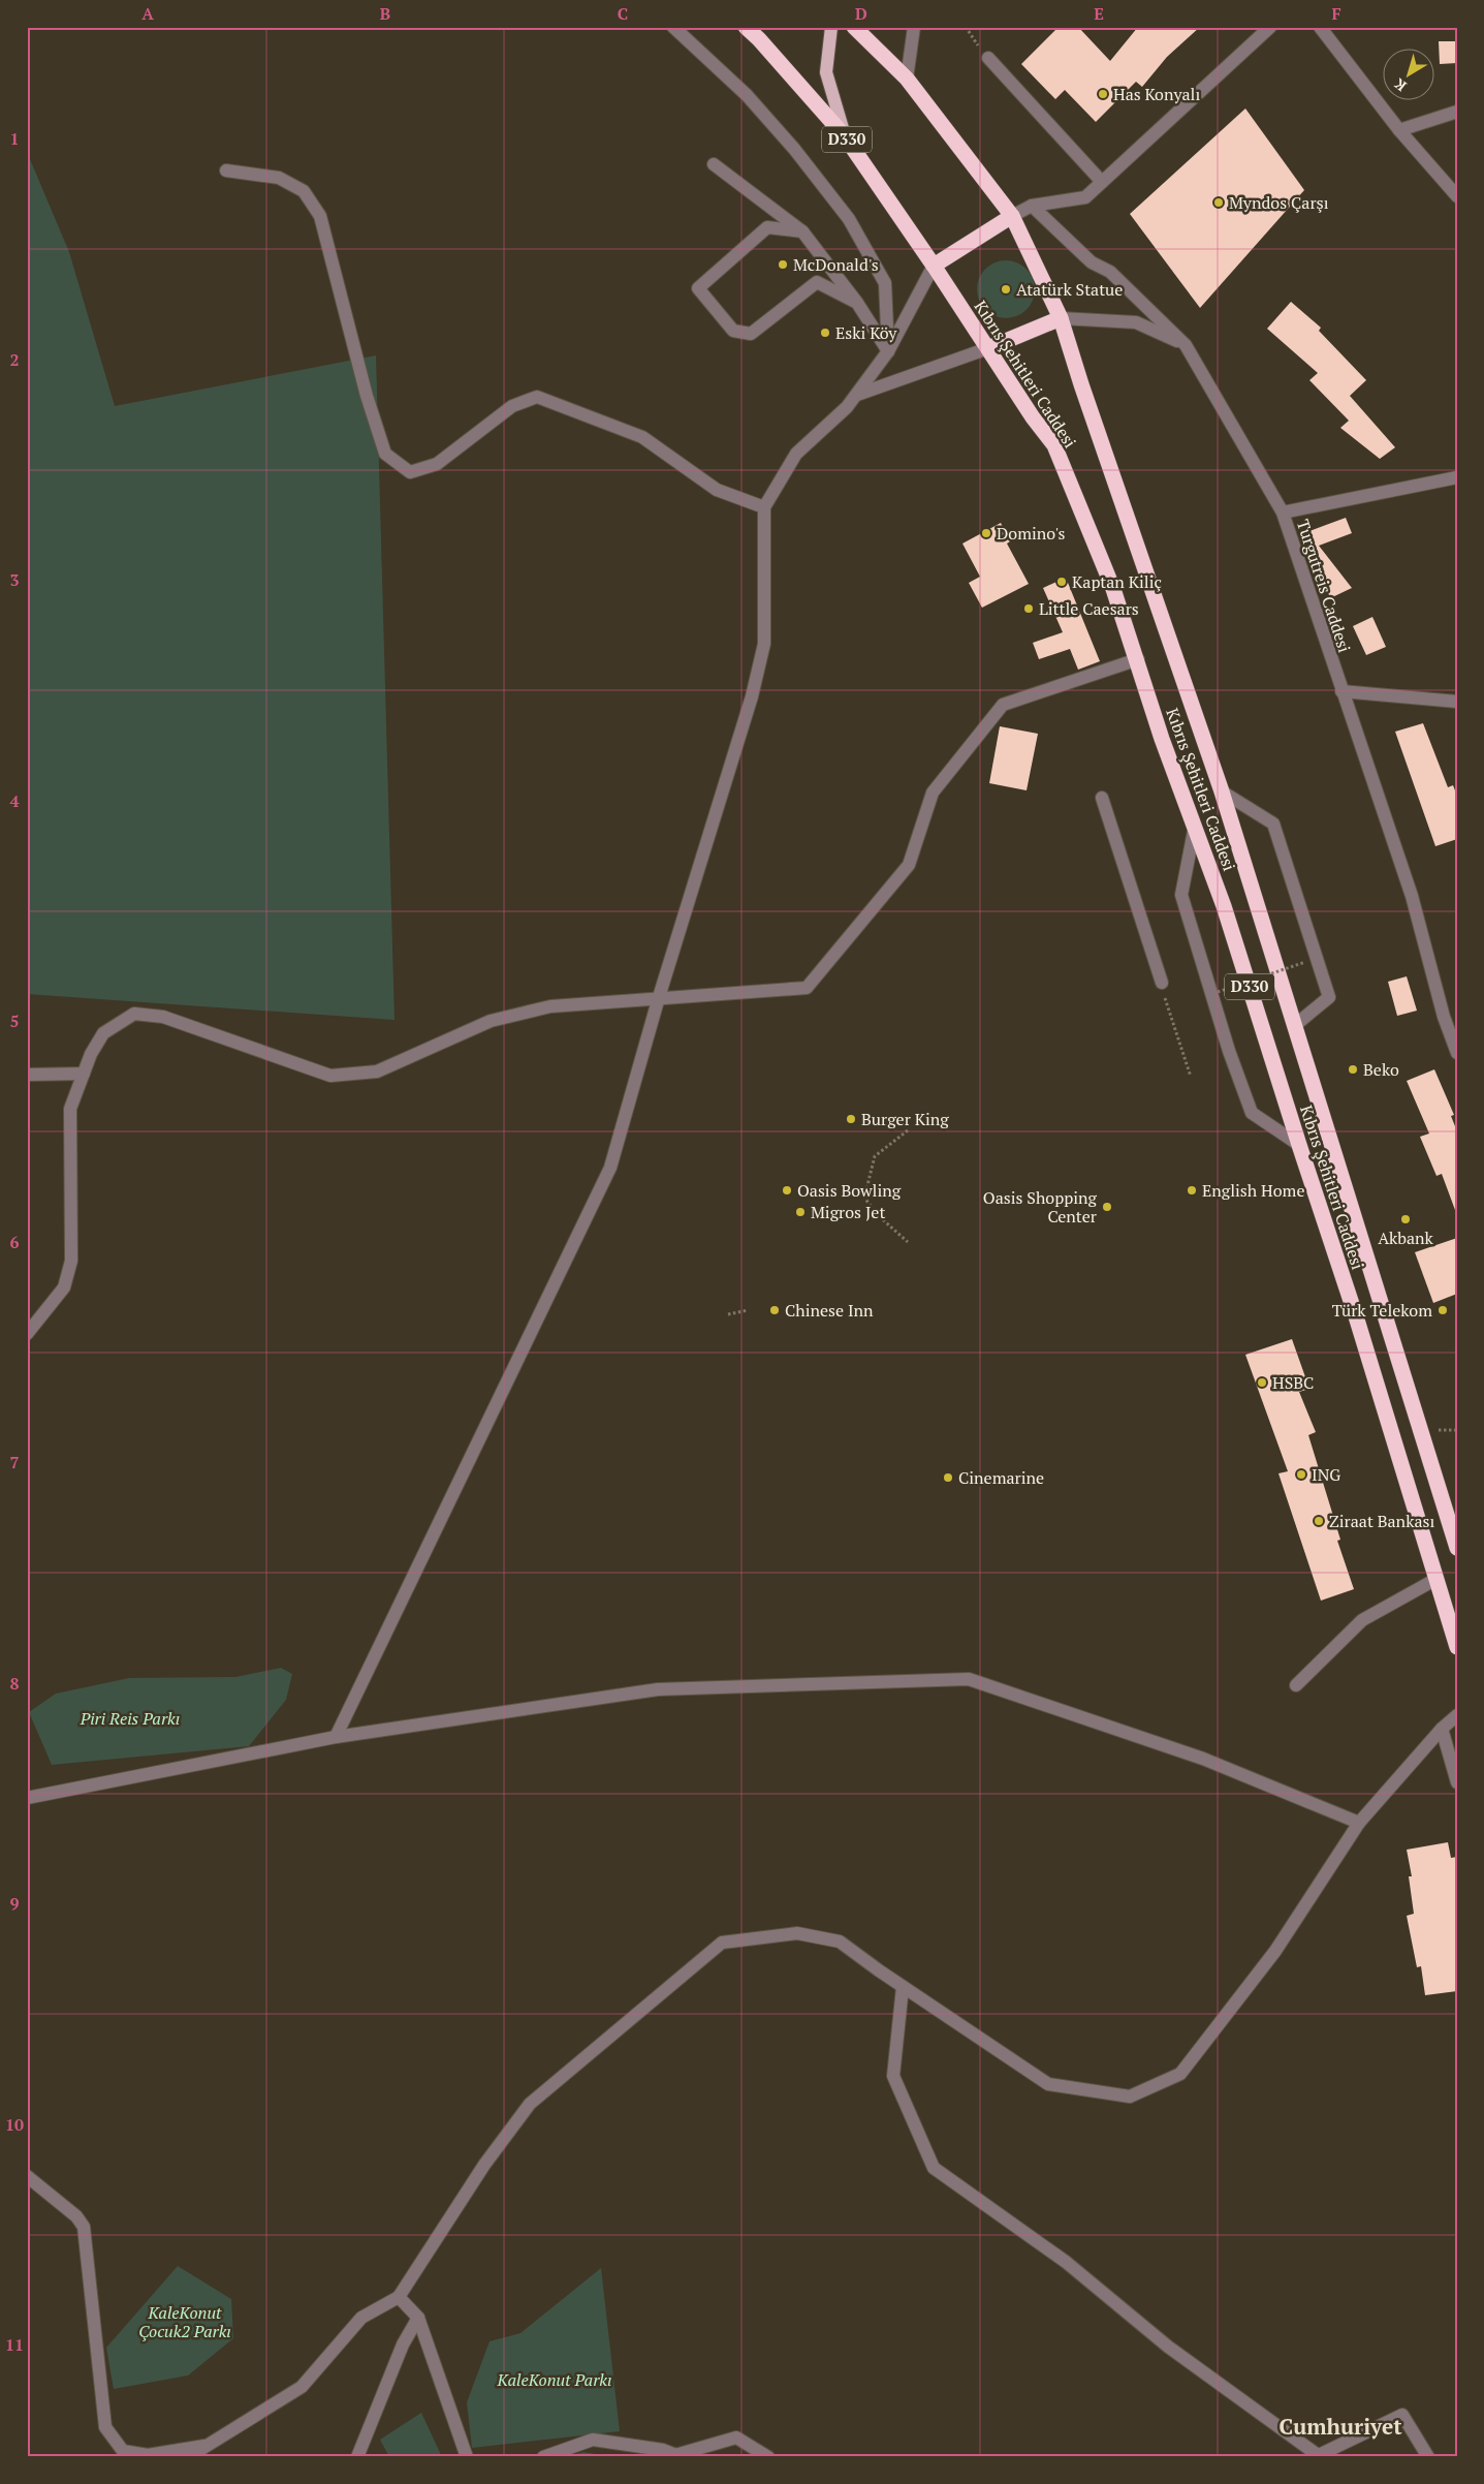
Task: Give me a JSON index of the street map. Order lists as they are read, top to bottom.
{
  "streets": {
    "highway": ["D330", "Kıbrıs Şehitleri Caddesi"],
    "street": ["Turgutreis Caddesi"]
  },
  "districts": ["Cumhuriyet"],
  "parks": ["Piri Reis Parkı", "KaleKonut Çocuk2 Parkı", "KaleKonut Parkı"],
  "places": [
    "Has Konyalı",
    "Myndos Çarşı",
    "McDonald's",
    "Atatürk Statue",
    "Eski Köy",
    "Domino's",
    "Kaptan Kiliç",
    "Little Caesars",
    "Beko",
    "Burger King",
    "Oasis Bowling",
    "English Home",
    "Oasis Shopping Center",
    "Migros Jet",
    "Akbank",
    "Chinese Inn",
    "Türk Telekom",
    "HSBC",
    "ING",
    "Cinemarine",
    "Ziraat Bankası"
  ],
  "north": "bottom left",
  "grid": {
    "columns": [
      "A",
      "B",
      "C",
      "D",
      "E",
      "F"
    ],
    "rows": [
      "1",
      "2",
      "3",
      "4",
      "5",
      "6",
      "7",
      "8",
      "9",
      "10",
      "11"
    ]
  }
}
